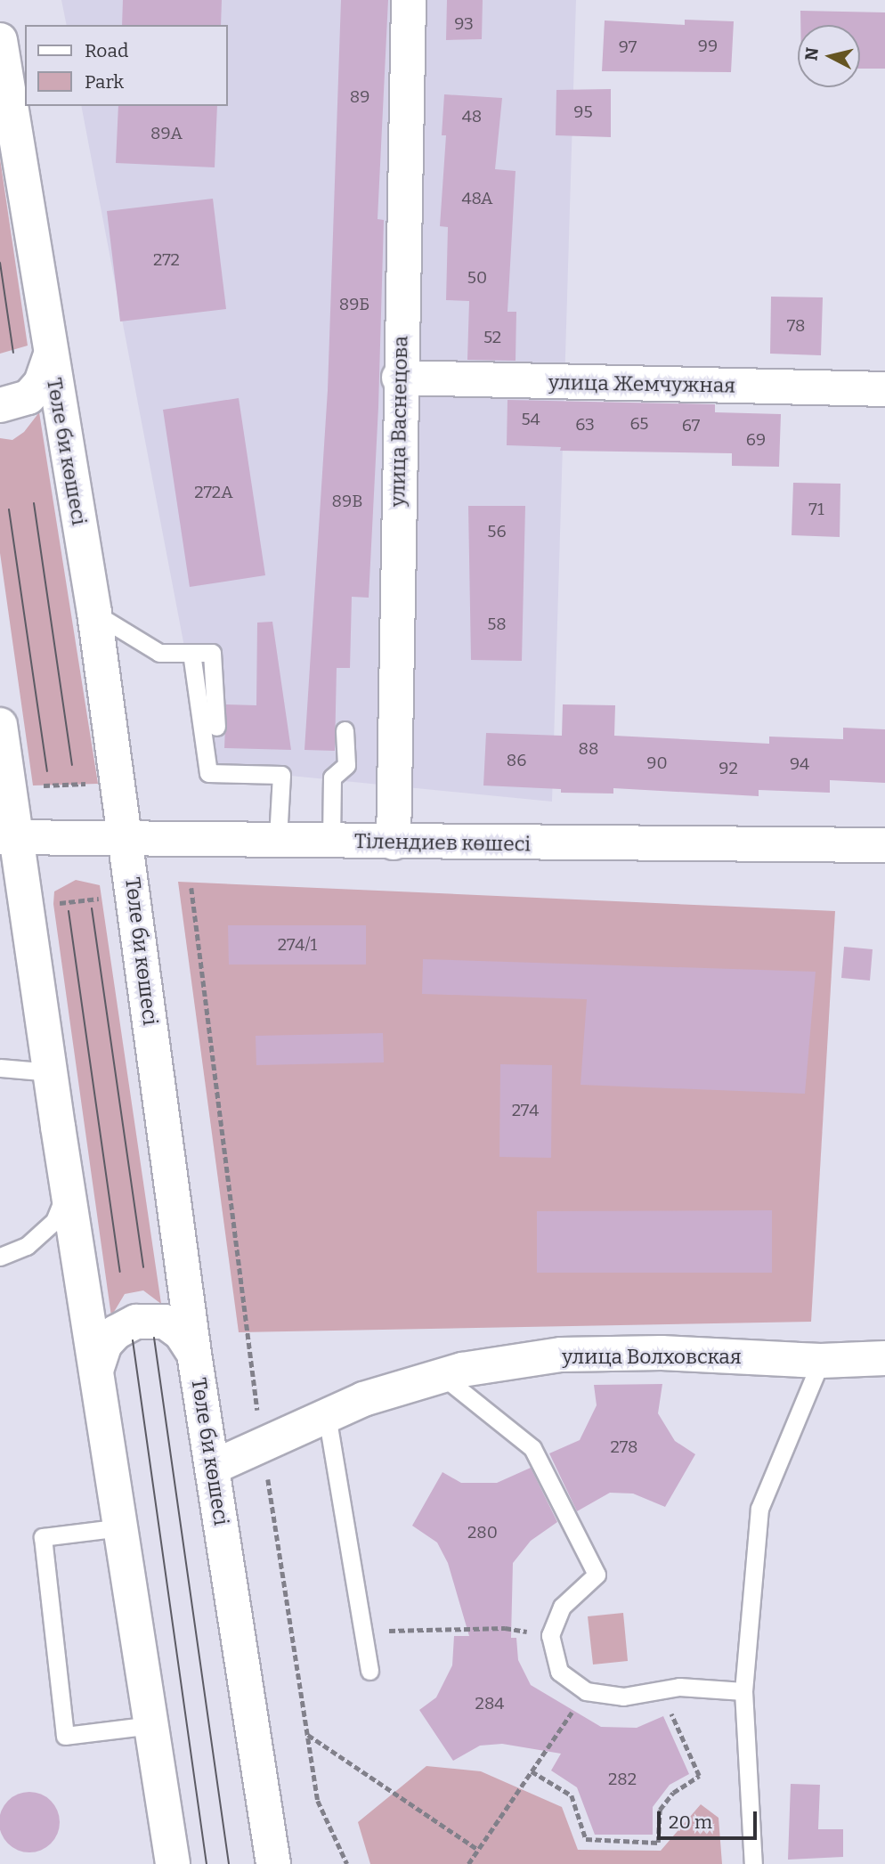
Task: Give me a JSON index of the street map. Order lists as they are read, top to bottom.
{
  "streets": {
    "main road": [
      "улица Жемчужная",
      "улица Васнецова",
      "Төле би көшесі",
      "Тілендиев көшесі",
      "улица Волховская"
    ]
  },
  "crossings": [
    ["улица Жемчужная", "улица Васнецова"],
    ["улица Васнецова", "Тілендиев көшесі"],
    ["Төле би көшесі", "Тілендиев көшесі"],
    ["Төле би көшесі", "улица Волховская"]
  ],
  "house_numbers": [
    "93",
    "99",
    "97",
    "89",
    "95",
    "48",
    "89А",
    "48А",
    "272",
    "50",
    "89Б",
    "78",
    "52",
    "54",
    "65",
    "63",
    "67",
    "69",
    "272А",
    "89В",
    "71",
    "56",
    "58",
    "88",
    "86",
    "90",
    "94",
    "92",
    "274/1",
    "274",
    "278",
    "280",
    "284",
    "282"
  ],
  "legend": ["Road", "Park"],
  "scale_bar": "20 m",
  "north": "left"
}
